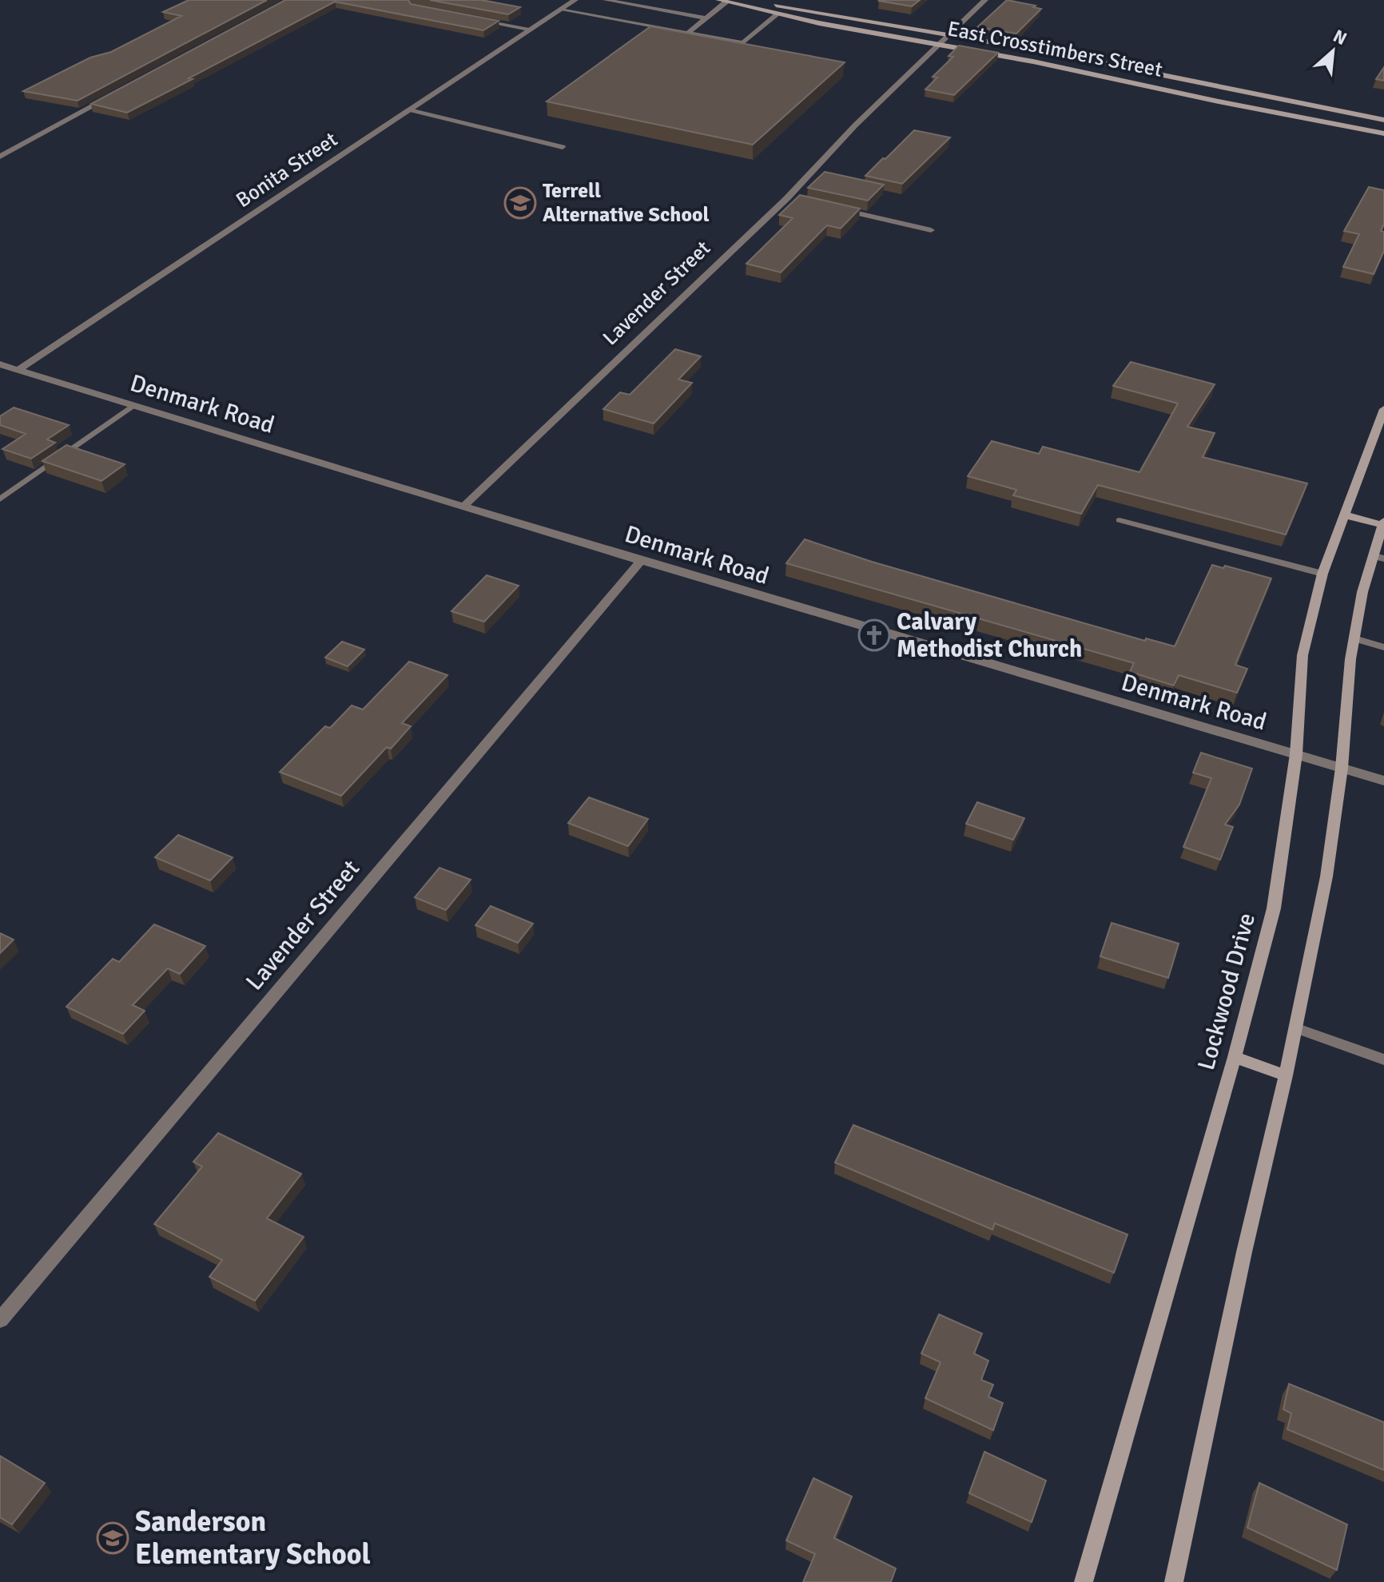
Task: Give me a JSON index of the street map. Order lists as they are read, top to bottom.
{
  "streets": {
    "main road": ["East Crosstimbers Street", "Lockwood Drive"],
    "street": ["Bonita Street", "Lavender Street", "Denmark Road"]
  },
  "crossings": [
    ["East Crosstimbers Street", "Lavender Street"],
    ["Bonita Street", "Denmark Road"],
    ["Lavender Street", "Denmark Road"],
    ["Denmark Road", "Lockwood Drive"]
  ],
  "places": {
    "school or university": ["Terrell Alternative School", "Sanderson Elementary School"],
    "church": ["Calvary Methodist Church"]
  },
  "north": "top right"
}
